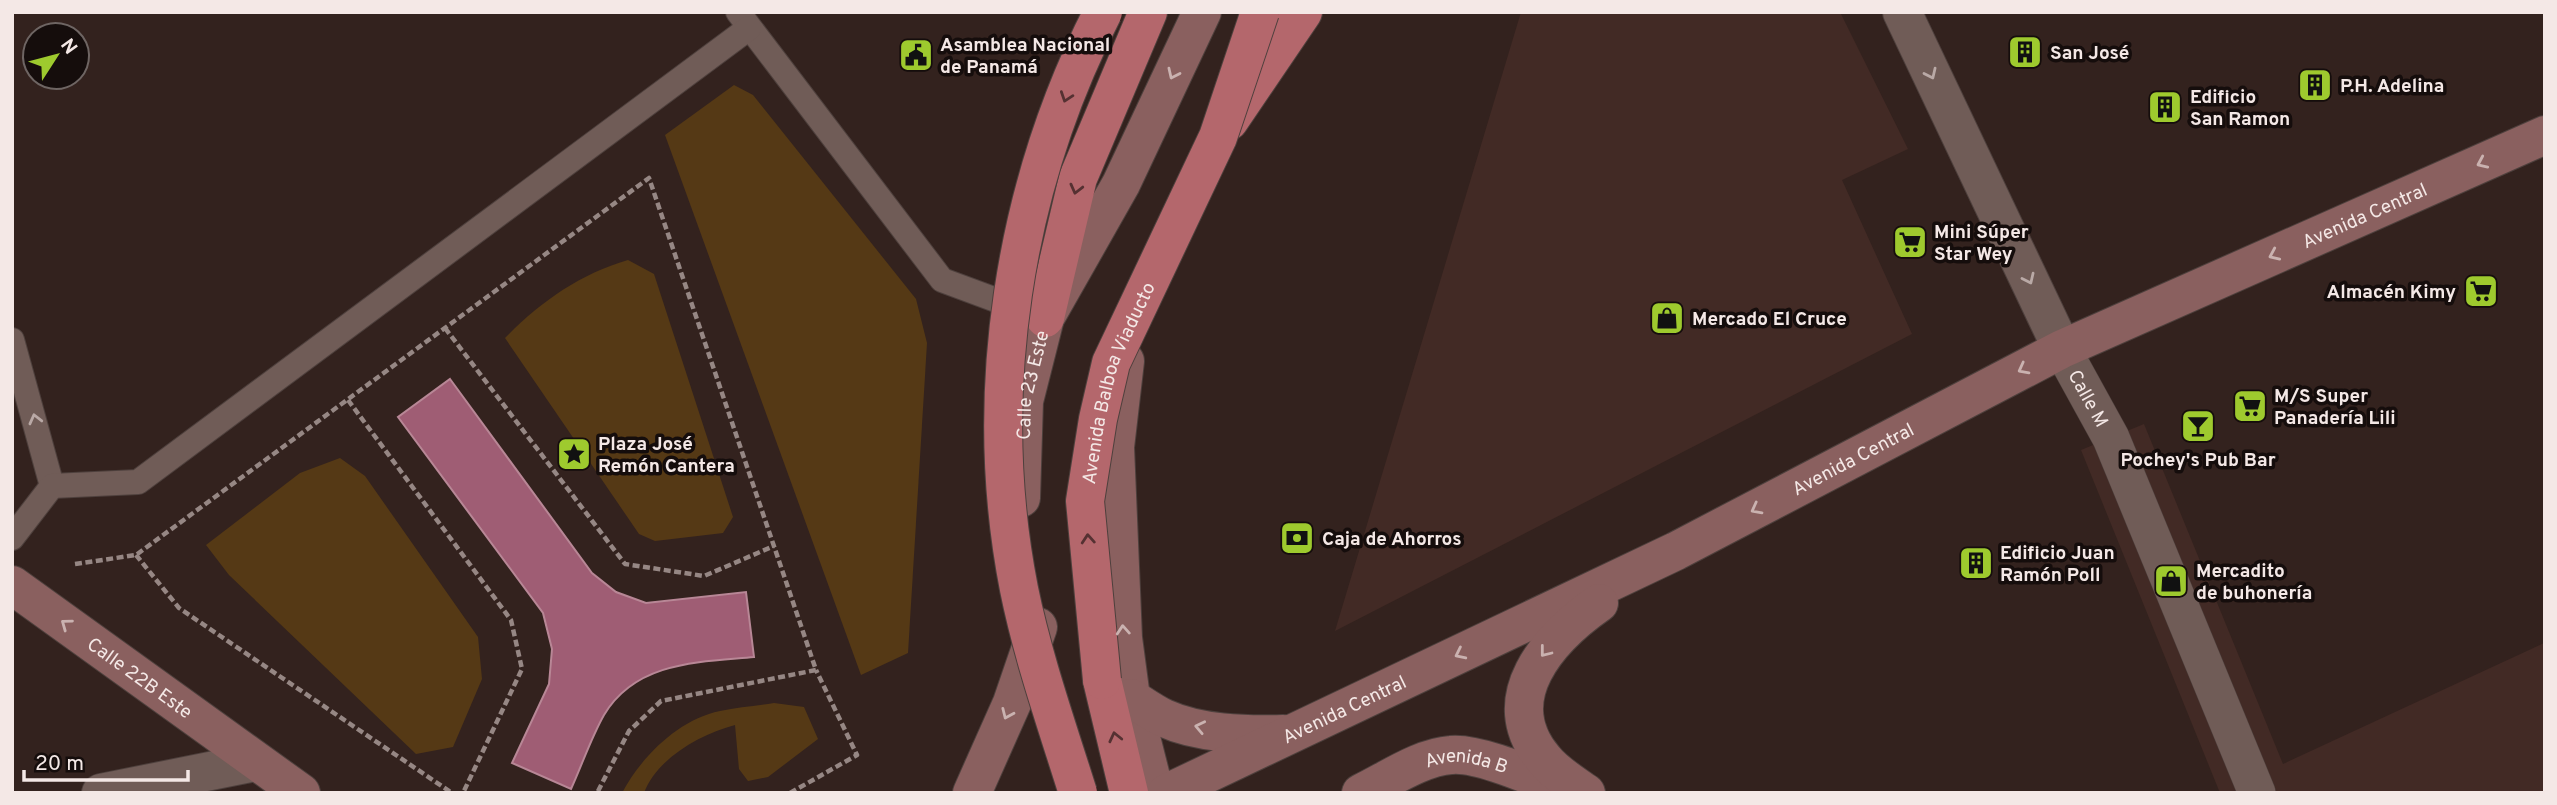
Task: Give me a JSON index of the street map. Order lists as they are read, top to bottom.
{
  "streets": {
    "highway": ["Avenida Balboa Viaducto"],
    "main road": [
      "Avenida Central",
      "Calle 23 Este",
      "Calle 22B Este",
      "Avenida B"
    ],
    "street": ["Calle M"]
  },
  "crossings": [
    ["Avenida Central", "Calle M"]
  ],
  "one_way": ["Avenida Central", "Calle M", "Calle 22B Este"],
  "places": {
    "building": [
      "San José",
      "P.H. Adelina",
      "Edificio San Ramon",
      "Edificio Juan Ramón Poll"
    ],
    "public building": ["Asamblea Nacional de Panamá"],
    "supermarket": ["Mini Súper Star Wey", "Almacén Kimy", "M/S Super Panadería Lili"],
    "shop": ["Mercado El Cruce", "Mercadito de buhonería"],
    "bar": ["Pochey's Pub Bar"],
    "place": ["Plaza José Remón Cantera"],
    "bank": ["Caja de Ahorros"]
  },
  "scale_bar": "20 m",
  "north": "top right"
}
